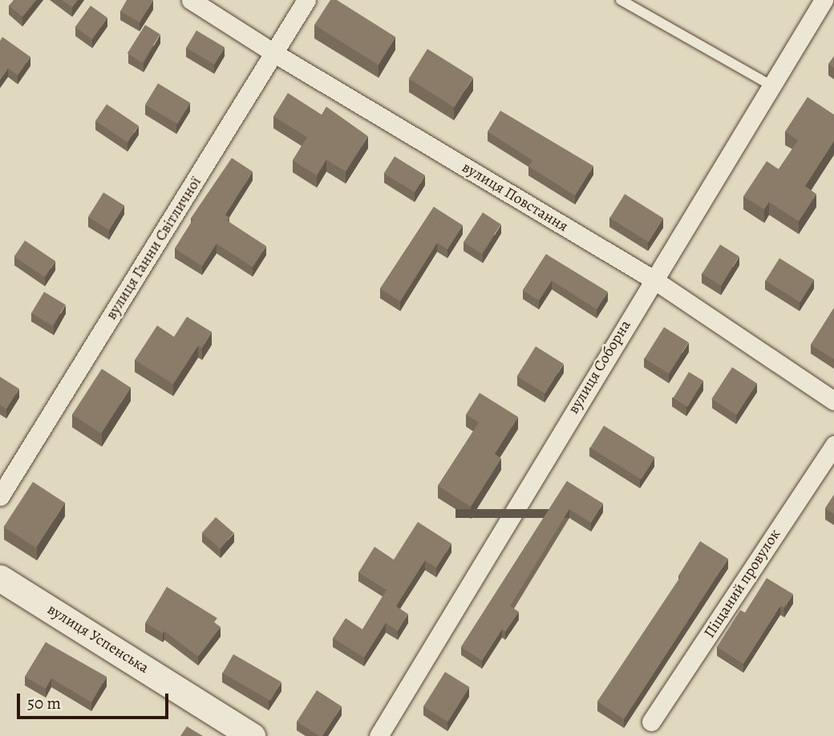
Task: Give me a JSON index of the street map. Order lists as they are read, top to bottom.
{
  "streets": {
    "street": [
      "вулиця Повстання",
      "вулиця Ганни Світличної",
      "вулиця Соборна",
      "Піщаний провулок",
      "вулиця Успенська"
    ]
  },
  "crossings": [
    ["вулиця Повстання", "вулиця Ганни Світличної"],
    ["вулиця Повстання", "вулиця Соборна"]
  ],
  "scale_bar": "50 m"
}
